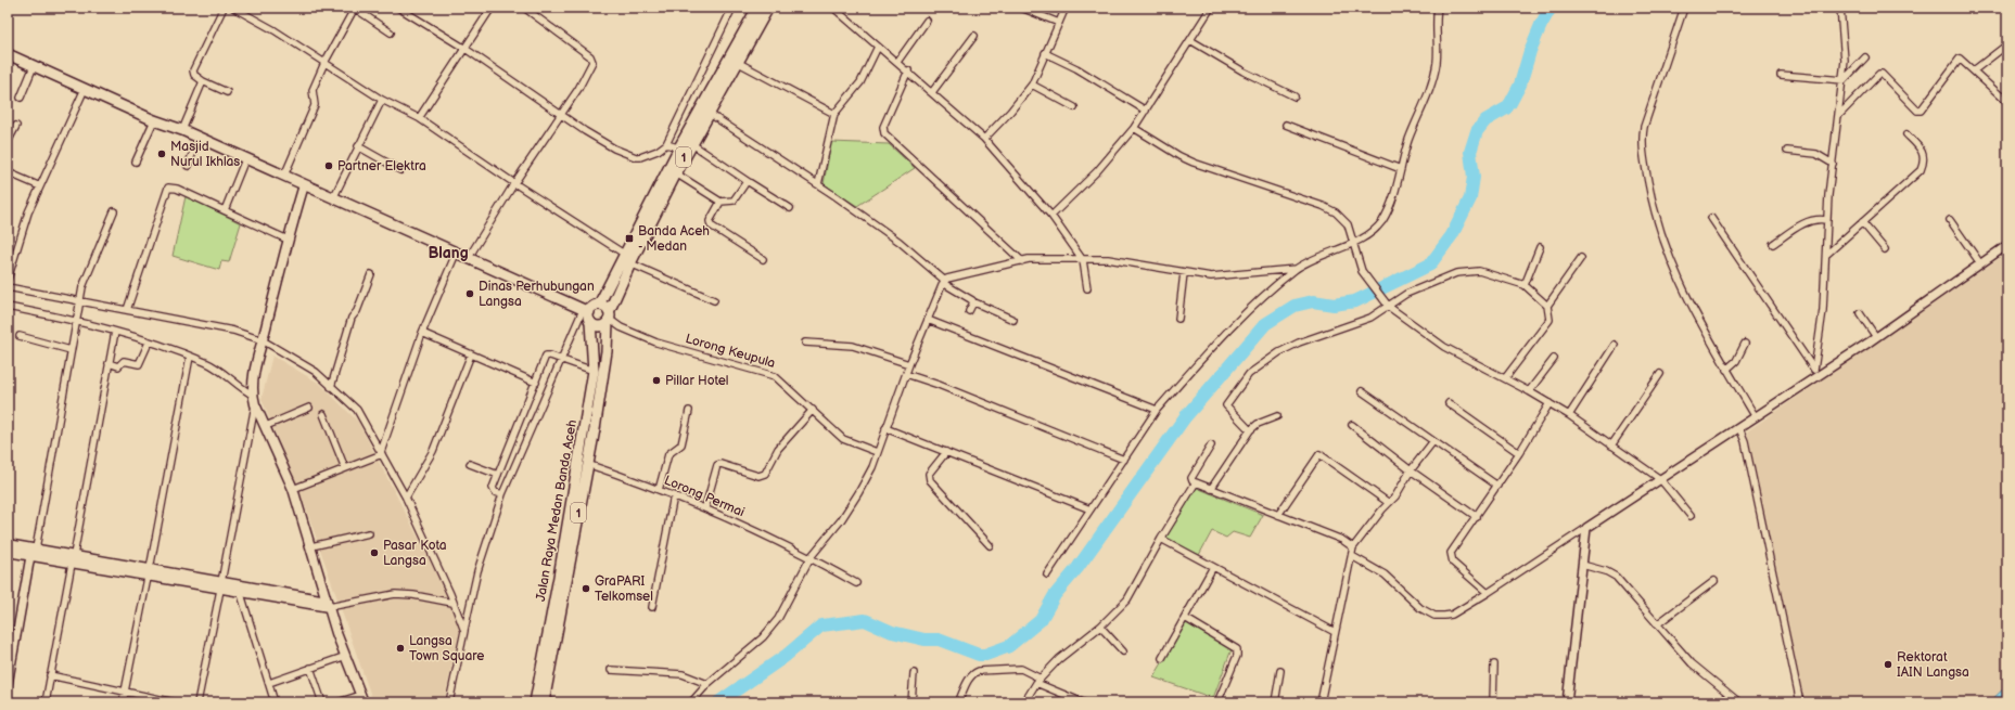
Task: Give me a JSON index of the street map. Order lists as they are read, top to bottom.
{
  "streets": {
    "main road": ["1", "Jalan Raya Medan Banda Aceh"],
    "street": ["Lorong Keupula", "Lorong Permai"]
  },
  "crossings": [
    ["1", "Lorong Keupula"],
    ["1", "Lorong Permai"],
    ["1", "Jalan Raya Medan Banda Aceh"],
    ["Lorong Keupula", "Jalan Raya Medan Banda Aceh"]
  ],
  "districts": ["Blang"],
  "places": {
    "other": [
      "Masjid Nurul Ikhlas",
      "Partner Elektra",
      "Dinas Perhubungan Langsa",
      "Pillar Hotel",
      "Pasar Kota Langsa",
      "GraPARI Telkomsel",
      "Langsa Town Square",
      "Rektorat IAIN Langsa"
    ],
    "transit": ["Banda Aceh - Medan"]
  }
}
